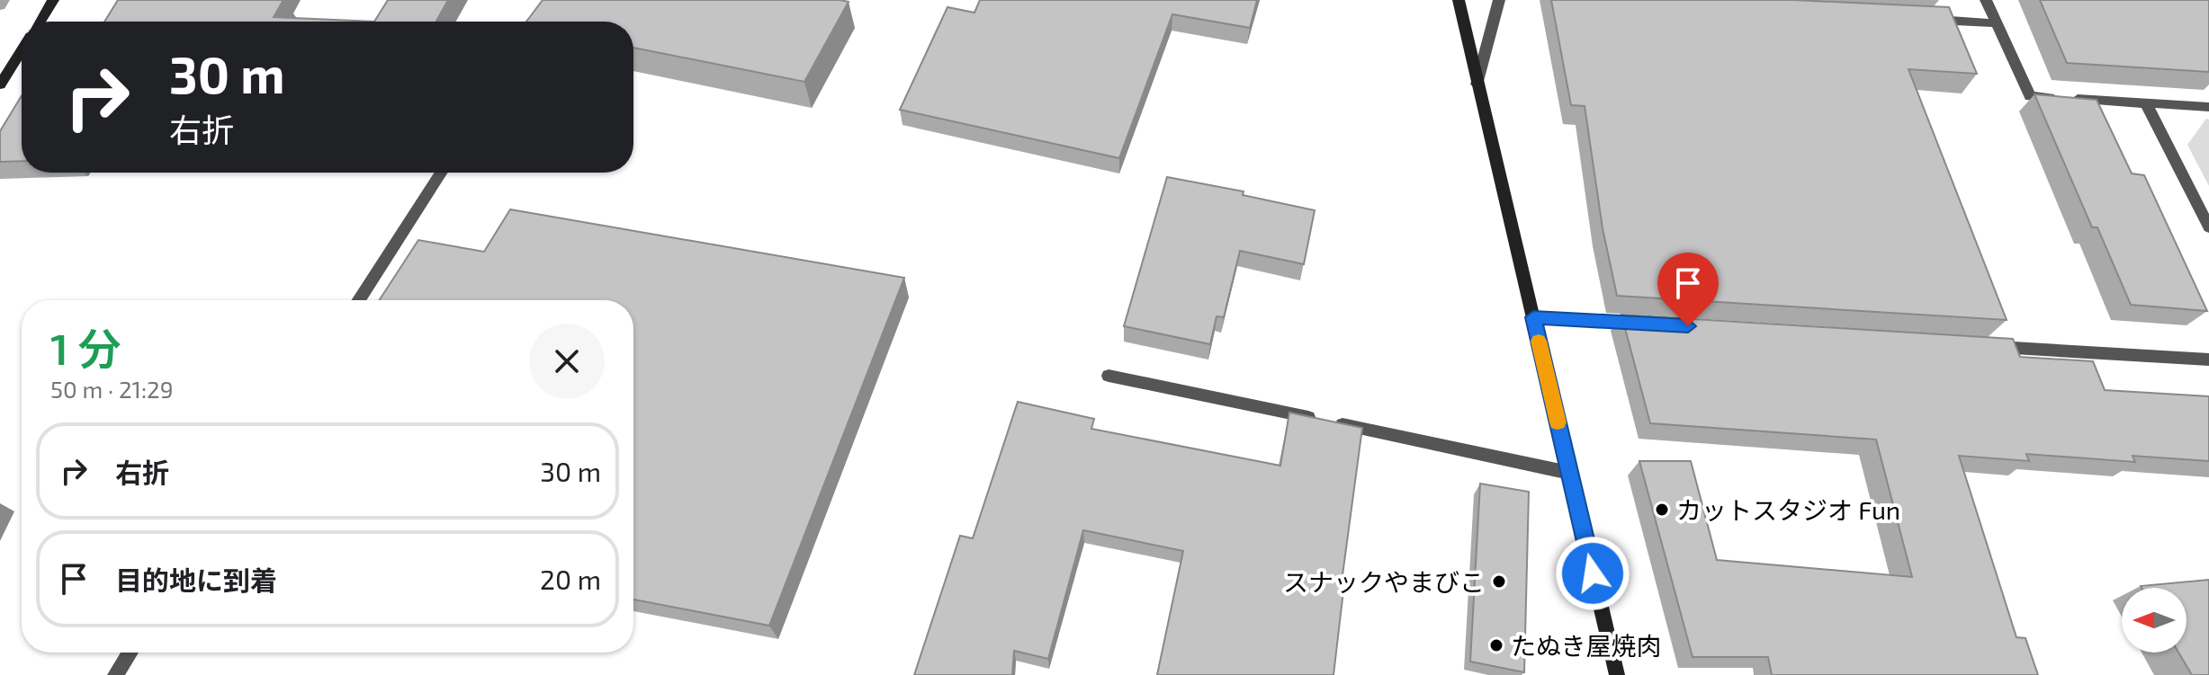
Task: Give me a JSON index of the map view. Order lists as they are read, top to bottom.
{
  "places": ["カットスタジオ Fun", "スナックやまびこ", "たぬき屋焼肉"],
  "north": "left",
  "page": {
    "turn": ["30 m", "右折"],
    "heading": ["1 分", "50 m · 21:29"],
    "list": [
      {
        "name": "右折",
        "value": "30 m"
      },
      {
        "name": "目的地に到着",
        "value": "20 m"
      }
    ]
  }
}
